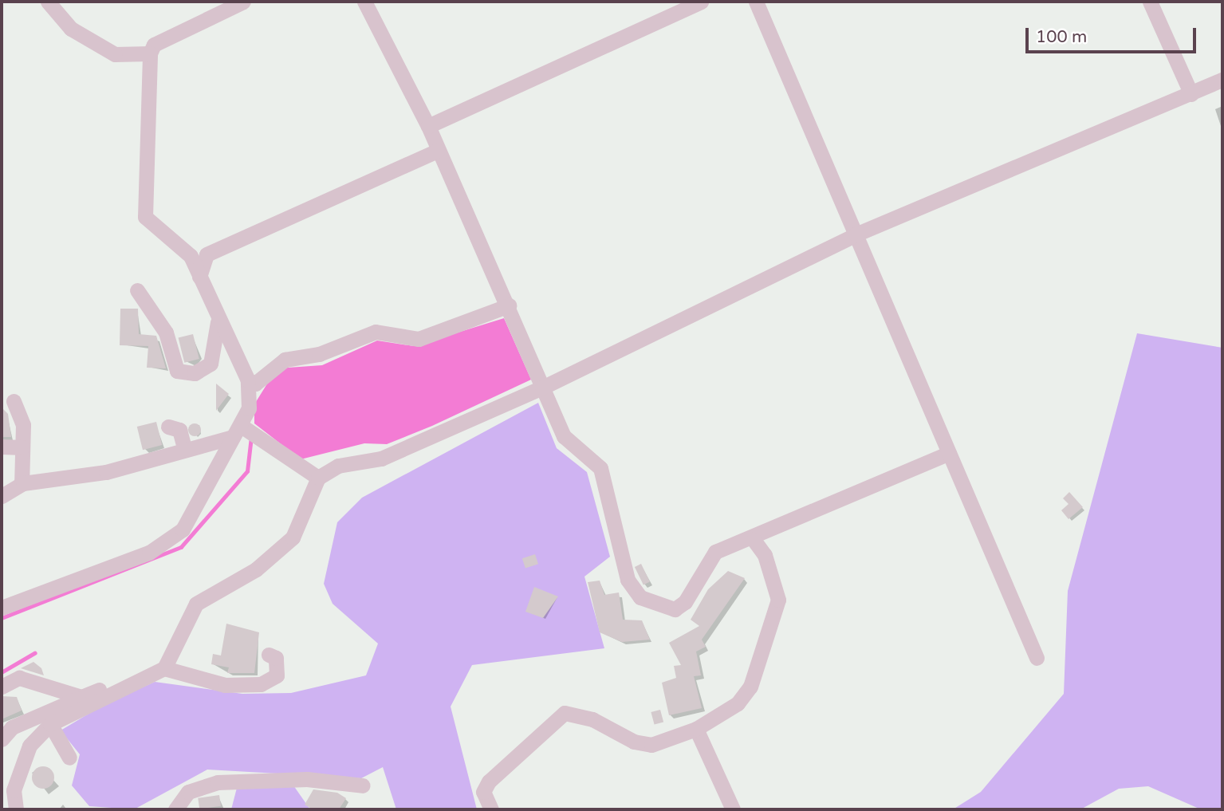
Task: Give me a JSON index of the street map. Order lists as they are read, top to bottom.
{
  "scale_bar": "100 m"
}
